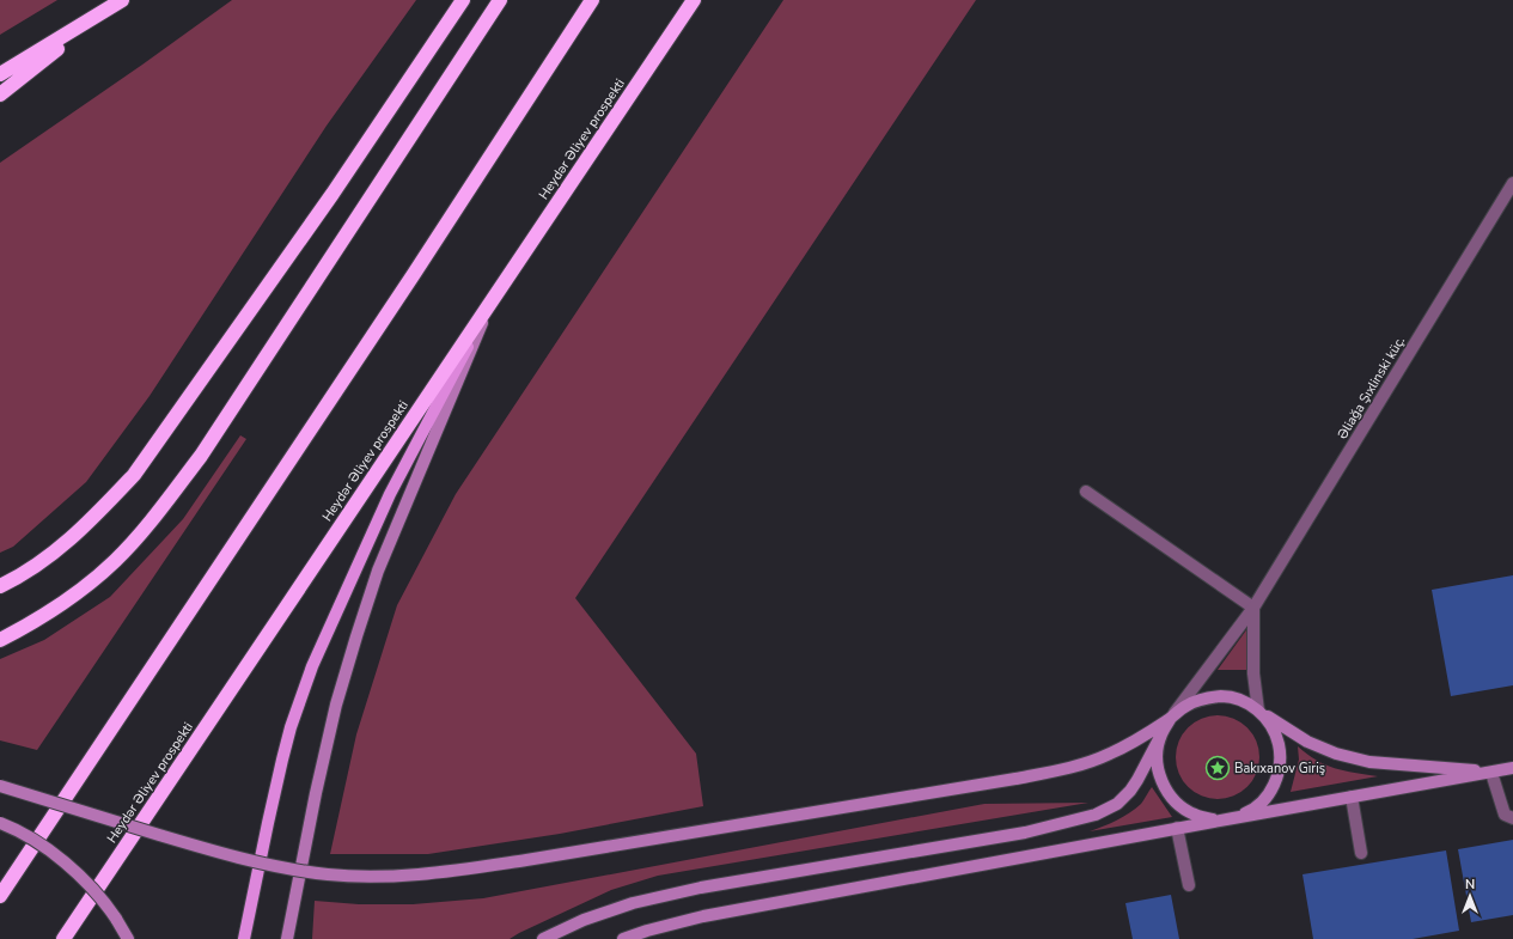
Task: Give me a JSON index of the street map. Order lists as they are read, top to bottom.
{
  "streets": {
    "highway": ["Heydər Əliyev prospekti"],
    "street": ["Əliağa Şıxlinski küç."]
  },
  "places": {
    "place": ["Bakıxanov Giriş"]
  },
  "north": "top"
}
